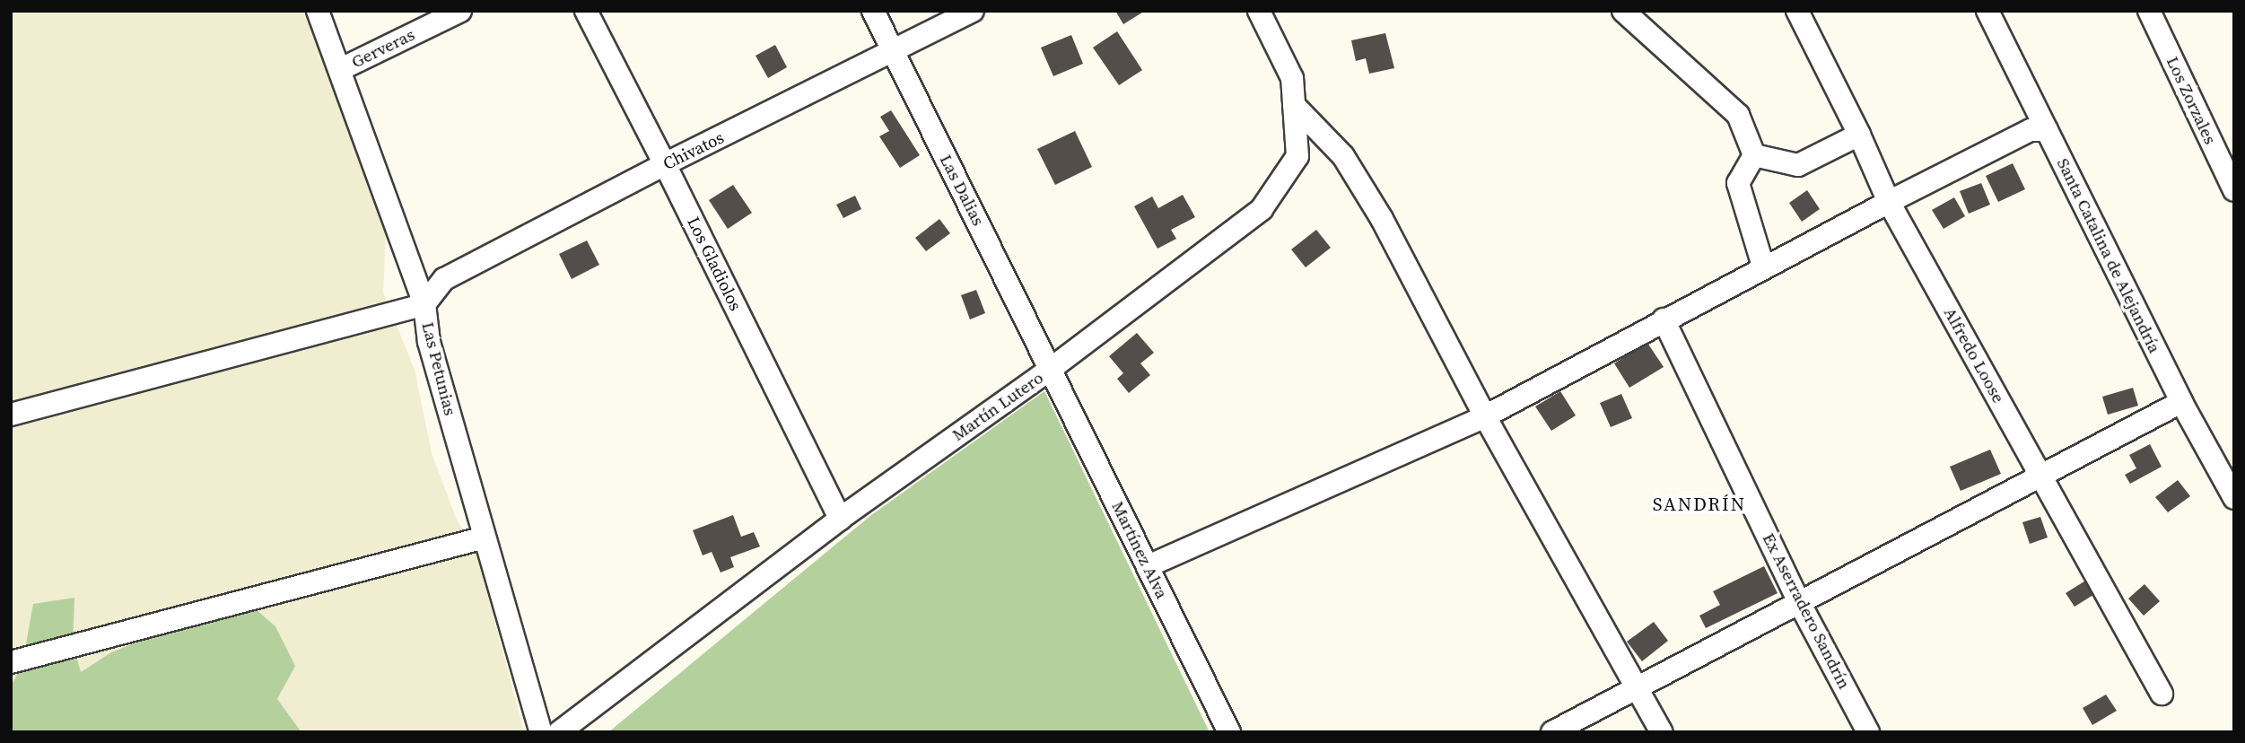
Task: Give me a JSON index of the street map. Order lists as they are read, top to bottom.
{
  "streets": {
    "street": [
      "Gerveras",
      "Los Zorzales",
      "Chivatos",
      "Las Dalias",
      "Santa Catalina de Alejandría",
      "Los Gladiolos",
      "Alfredo Loose",
      "Las Petunias",
      "Martín Lutero",
      "Martínez Alva",
      "Ex Aserradero Sandrín"
    ]
  },
  "crossings": [
    ["Gerveras", "Las Petunias"],
    ["Chivatos", "Las Dalias"],
    ["Chivatos", "Los Gladiolos"],
    ["Chivatos", "Las Petunias"],
    ["Las Dalias", "Martín Lutero"],
    ["Las Dalias", "Martínez Alva"],
    ["Los Gladiolos", "Martín Lutero"],
    ["Martín Lutero", "Martínez Alva"]
  ],
  "districts": ["SANDRÍN"]
}
